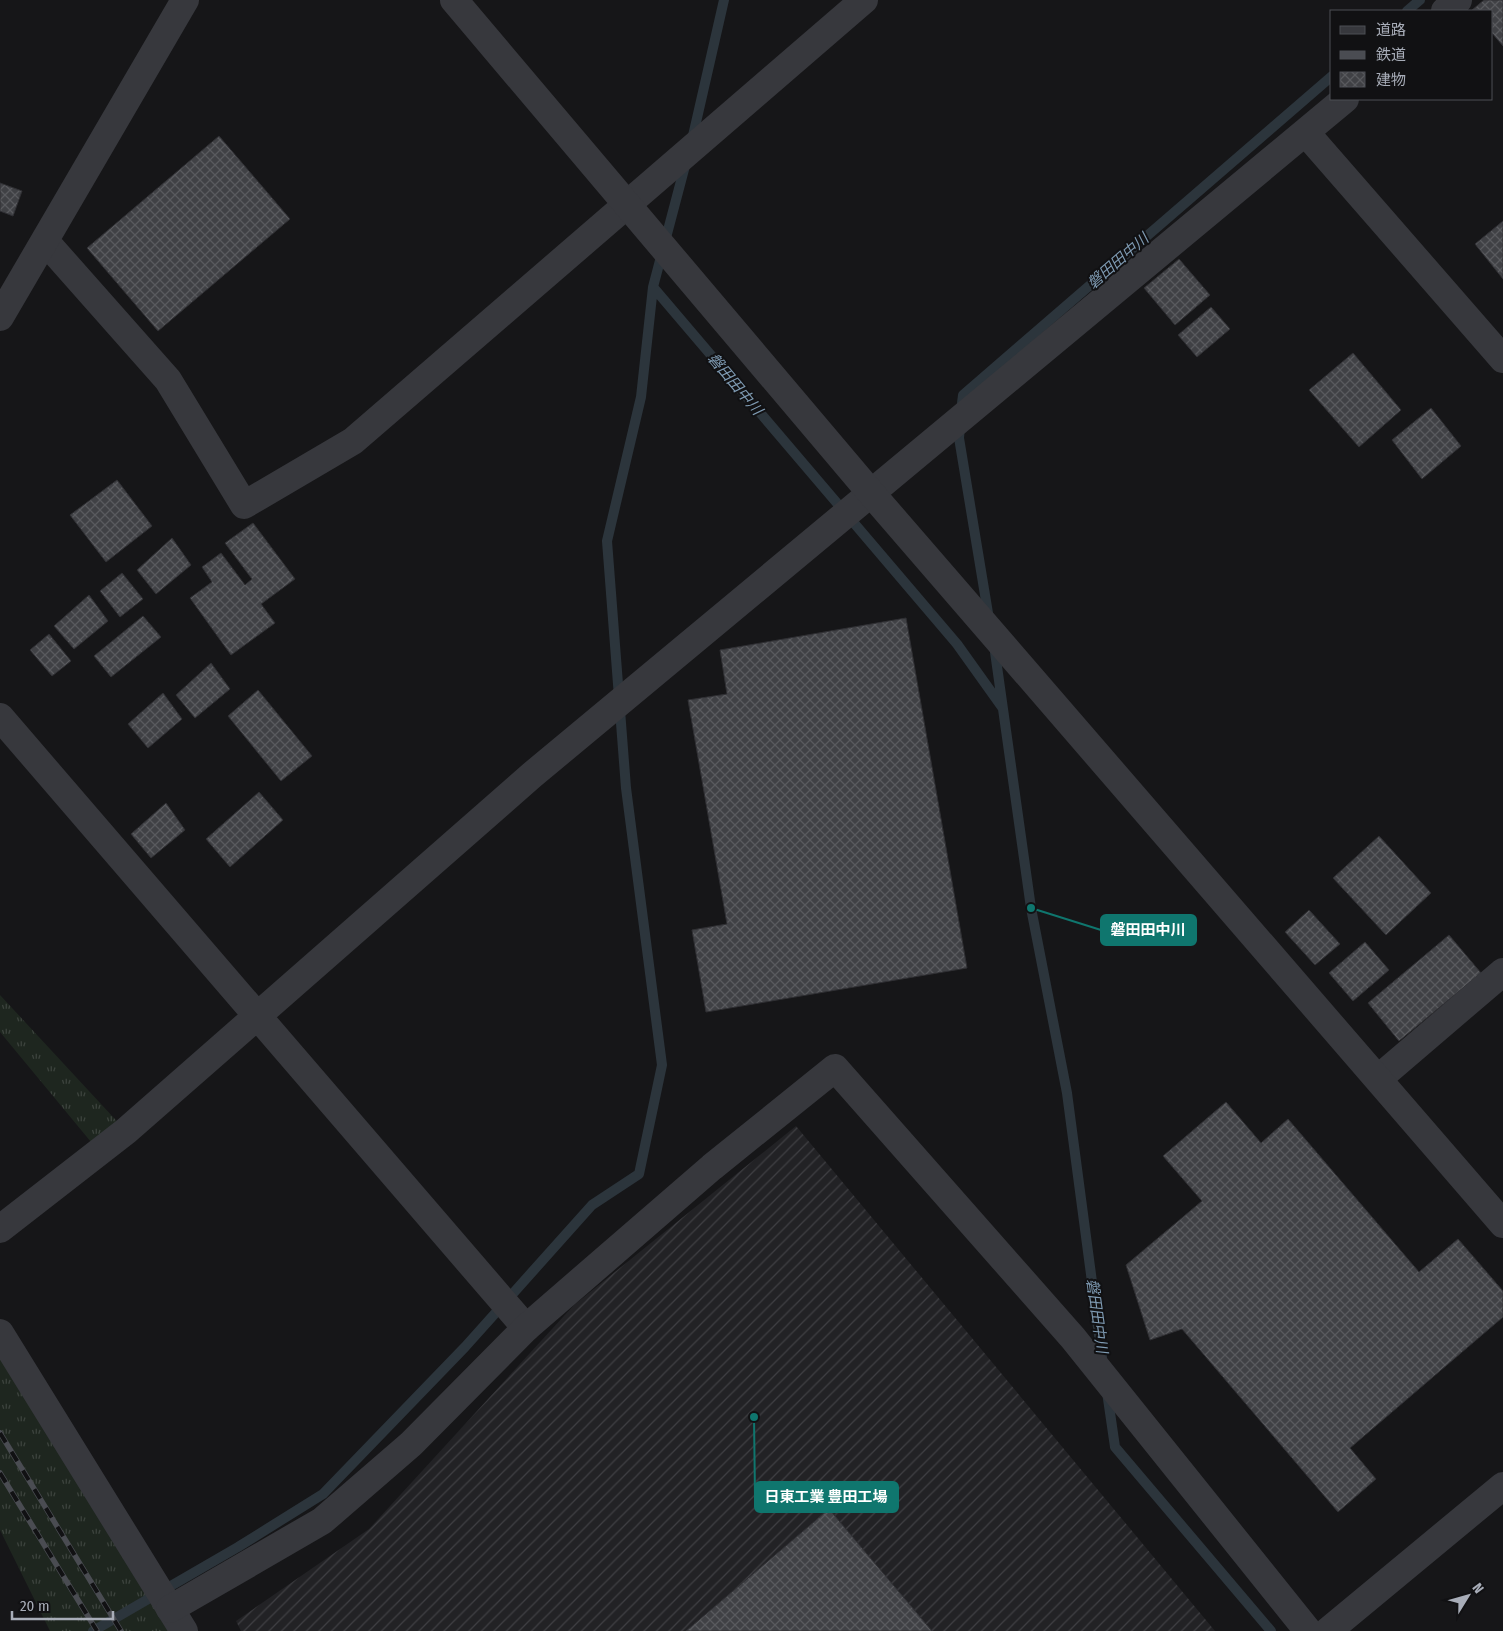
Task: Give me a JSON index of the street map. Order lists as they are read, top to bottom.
{
  "water": ["磐田田中川"],
  "places": ["磐田田中川", "日東工業 豊田工場"],
  "legend": ["道路", "鉄道", "建物"],
  "scale_bar": "20 m",
  "north": "top right"
}
